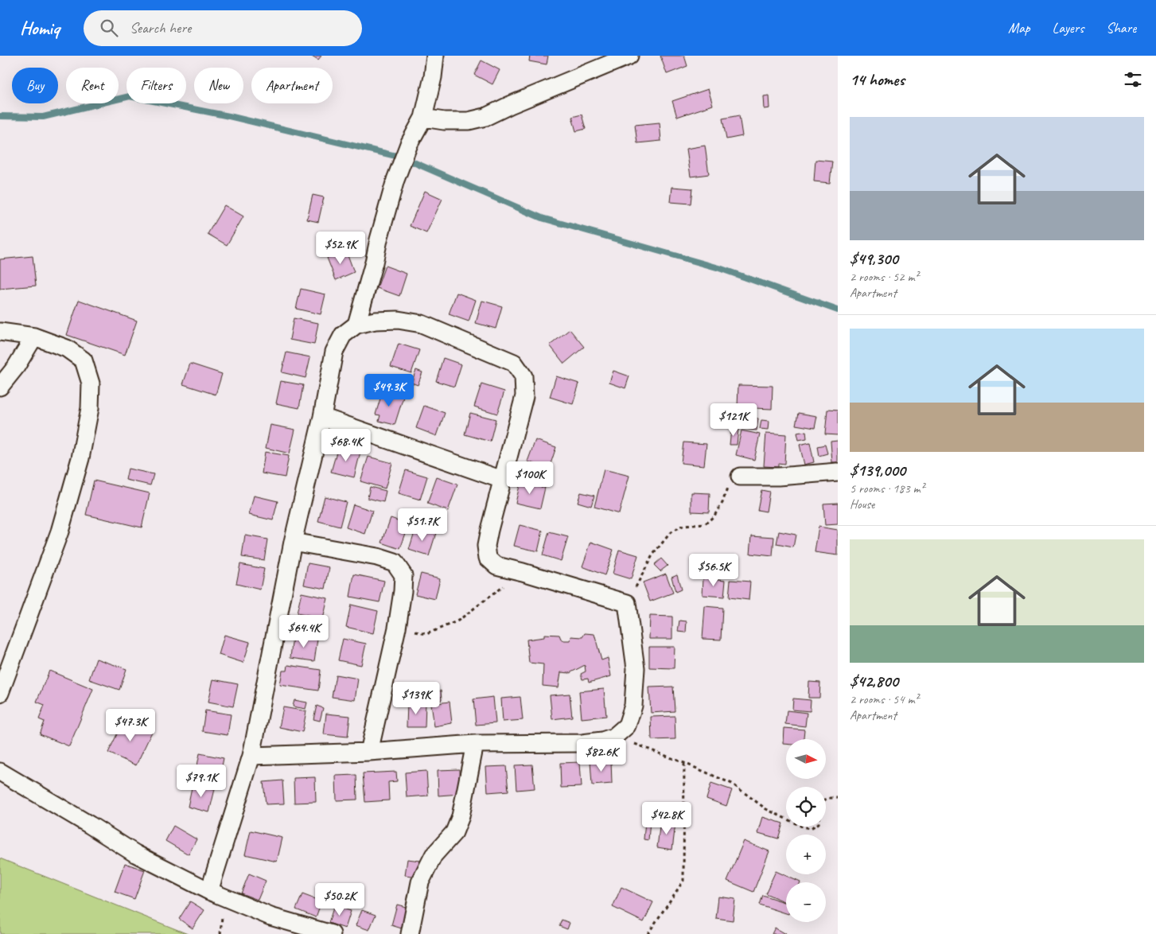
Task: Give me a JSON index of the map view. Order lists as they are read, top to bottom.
{
  "north": "right",
  "page": {
    "header": "Homiq",
    "search": "Search here",
    "nav": ["Map", "Layers", "Share"],
    "heading": "14 homes",
    "chip": [
      "Buy",
      "Rent",
      "Filters",
      "New",
      "Apartment"
    ],
    "list": [
      {
        "name": "$49,300",
        "note": "2 rooms · 52 m² · Apartment"
      },
      {
        "name": "$139,000",
        "note": "5 rooms · 183 m² · House"
      },
      {
        "name": "$42,800",
        "note": "2 rooms · 54 m² · Apartment"
      }
    ],
    "price": [
      "$52.9K",
      "$49.3K",
      "$121K",
      "$68.4K",
      "$100K",
      "$51.7K",
      "$56.5K",
      "$64.4K",
      "$139K",
      "$47.3K",
      "$82.6K",
      "$79.1K",
      "$42.8K",
      "$50.2K"
    ],
    "map_buttons": ["+", "−"]
  }
}
